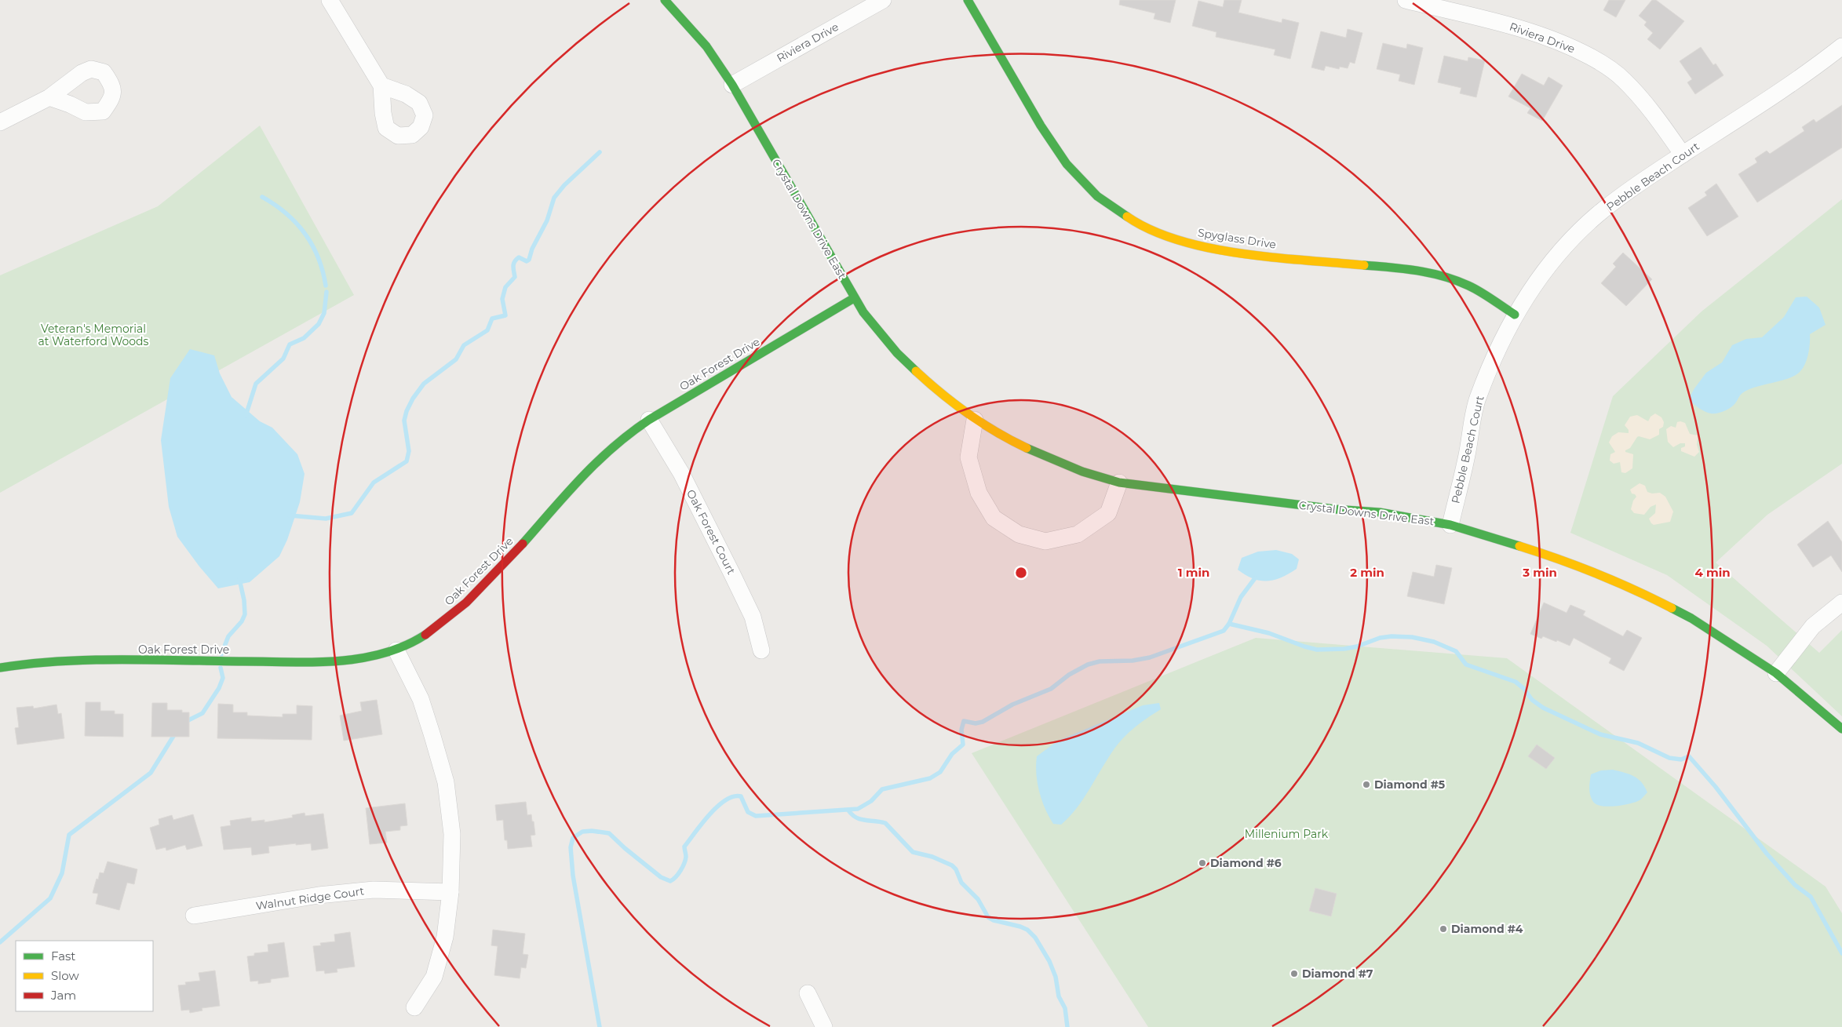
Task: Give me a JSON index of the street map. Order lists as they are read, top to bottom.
{
  "streets": {
    "street": [
      "Riviera Drive",
      "Pebble Beach Court",
      "Crystal Downs Drive East",
      "Spyglass Drive",
      "Oak Forest Drive",
      "Oak Forest Court",
      "Walnut Ridge Court"
    ]
  },
  "crossings": [
    ["Riviera Drive", "Pebble Beach Court"],
    ["Riviera Drive", "Crystal Downs Drive East"],
    ["Pebble Beach Court", "Crystal Downs Drive East"],
    ["Pebble Beach Court", "Spyglass Drive"],
    ["Crystal Downs Drive East", "Oak Forest Drive"],
    ["Oak Forest Drive", "Oak Forest Court"]
  ],
  "parks": ["Veteran's Memorial at Waterford Woods", "Millenium Park"],
  "places": [
    "Diamond #5",
    "Diamond #6",
    "Diamond #4",
    "Diamond #7"
  ],
  "legend": ["Fast", "Slow", "Jam"],
  "rings": [
    "1 min",
    "2 min",
    "3 min",
    "4 min"
  ]
}
